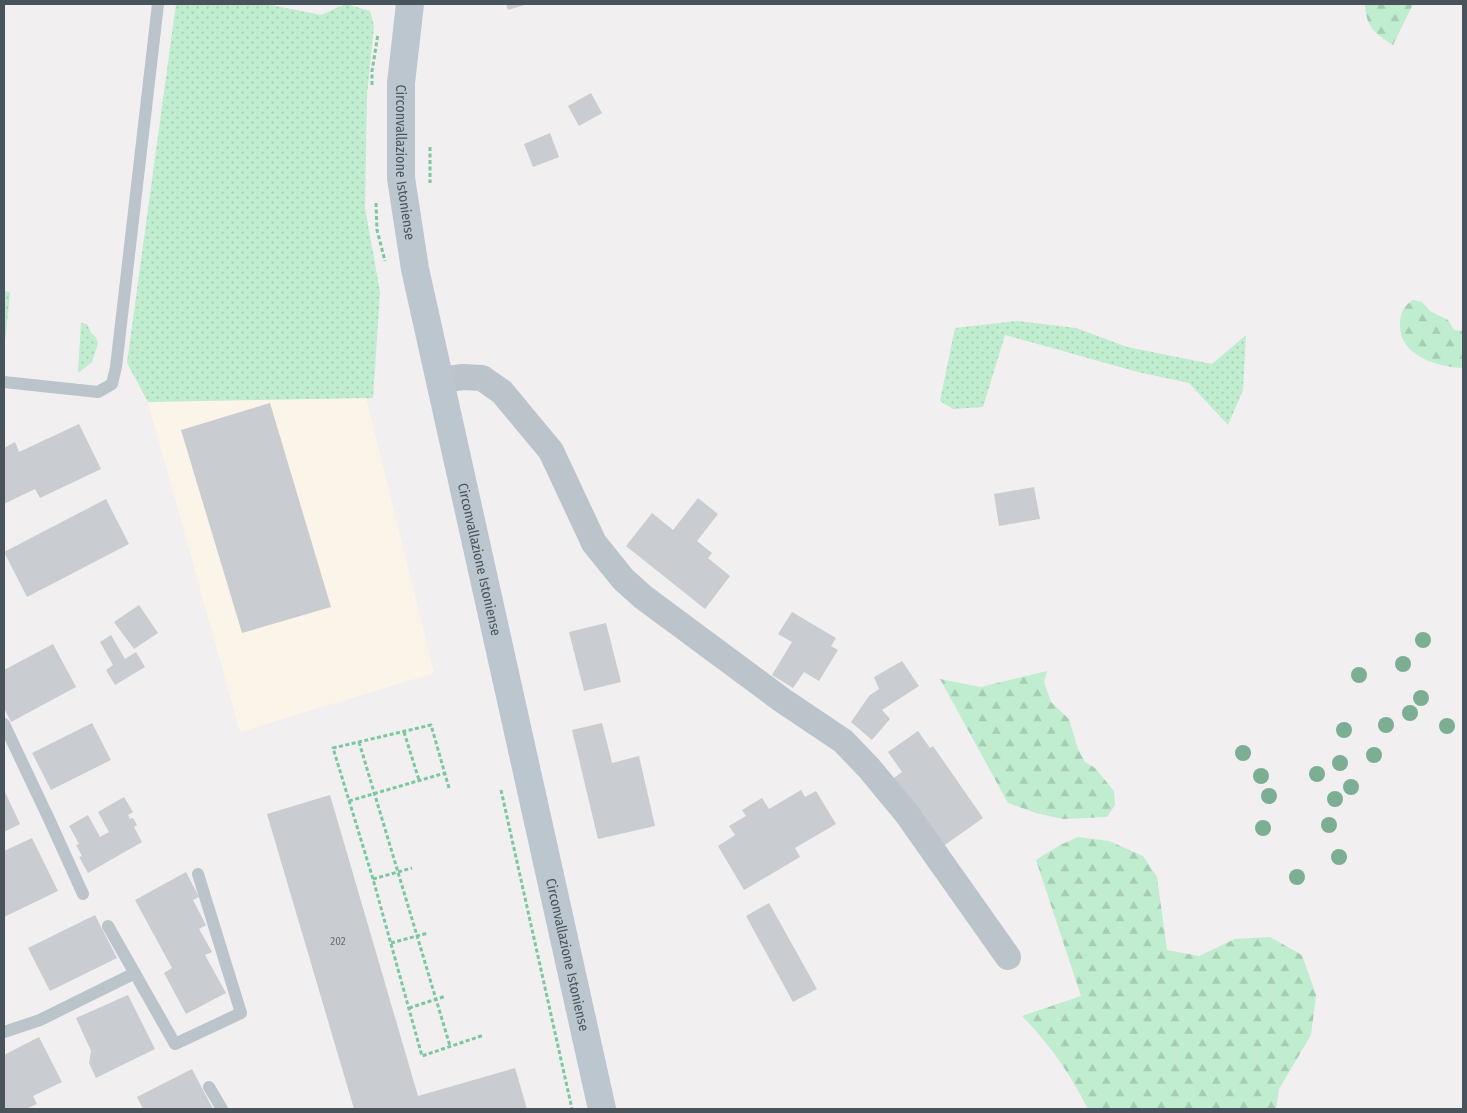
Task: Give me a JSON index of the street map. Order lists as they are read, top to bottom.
{
  "streets": {
    "main road": ["Circonvallazione Istoniense"]
  },
  "house_numbers": ["202"]
}
